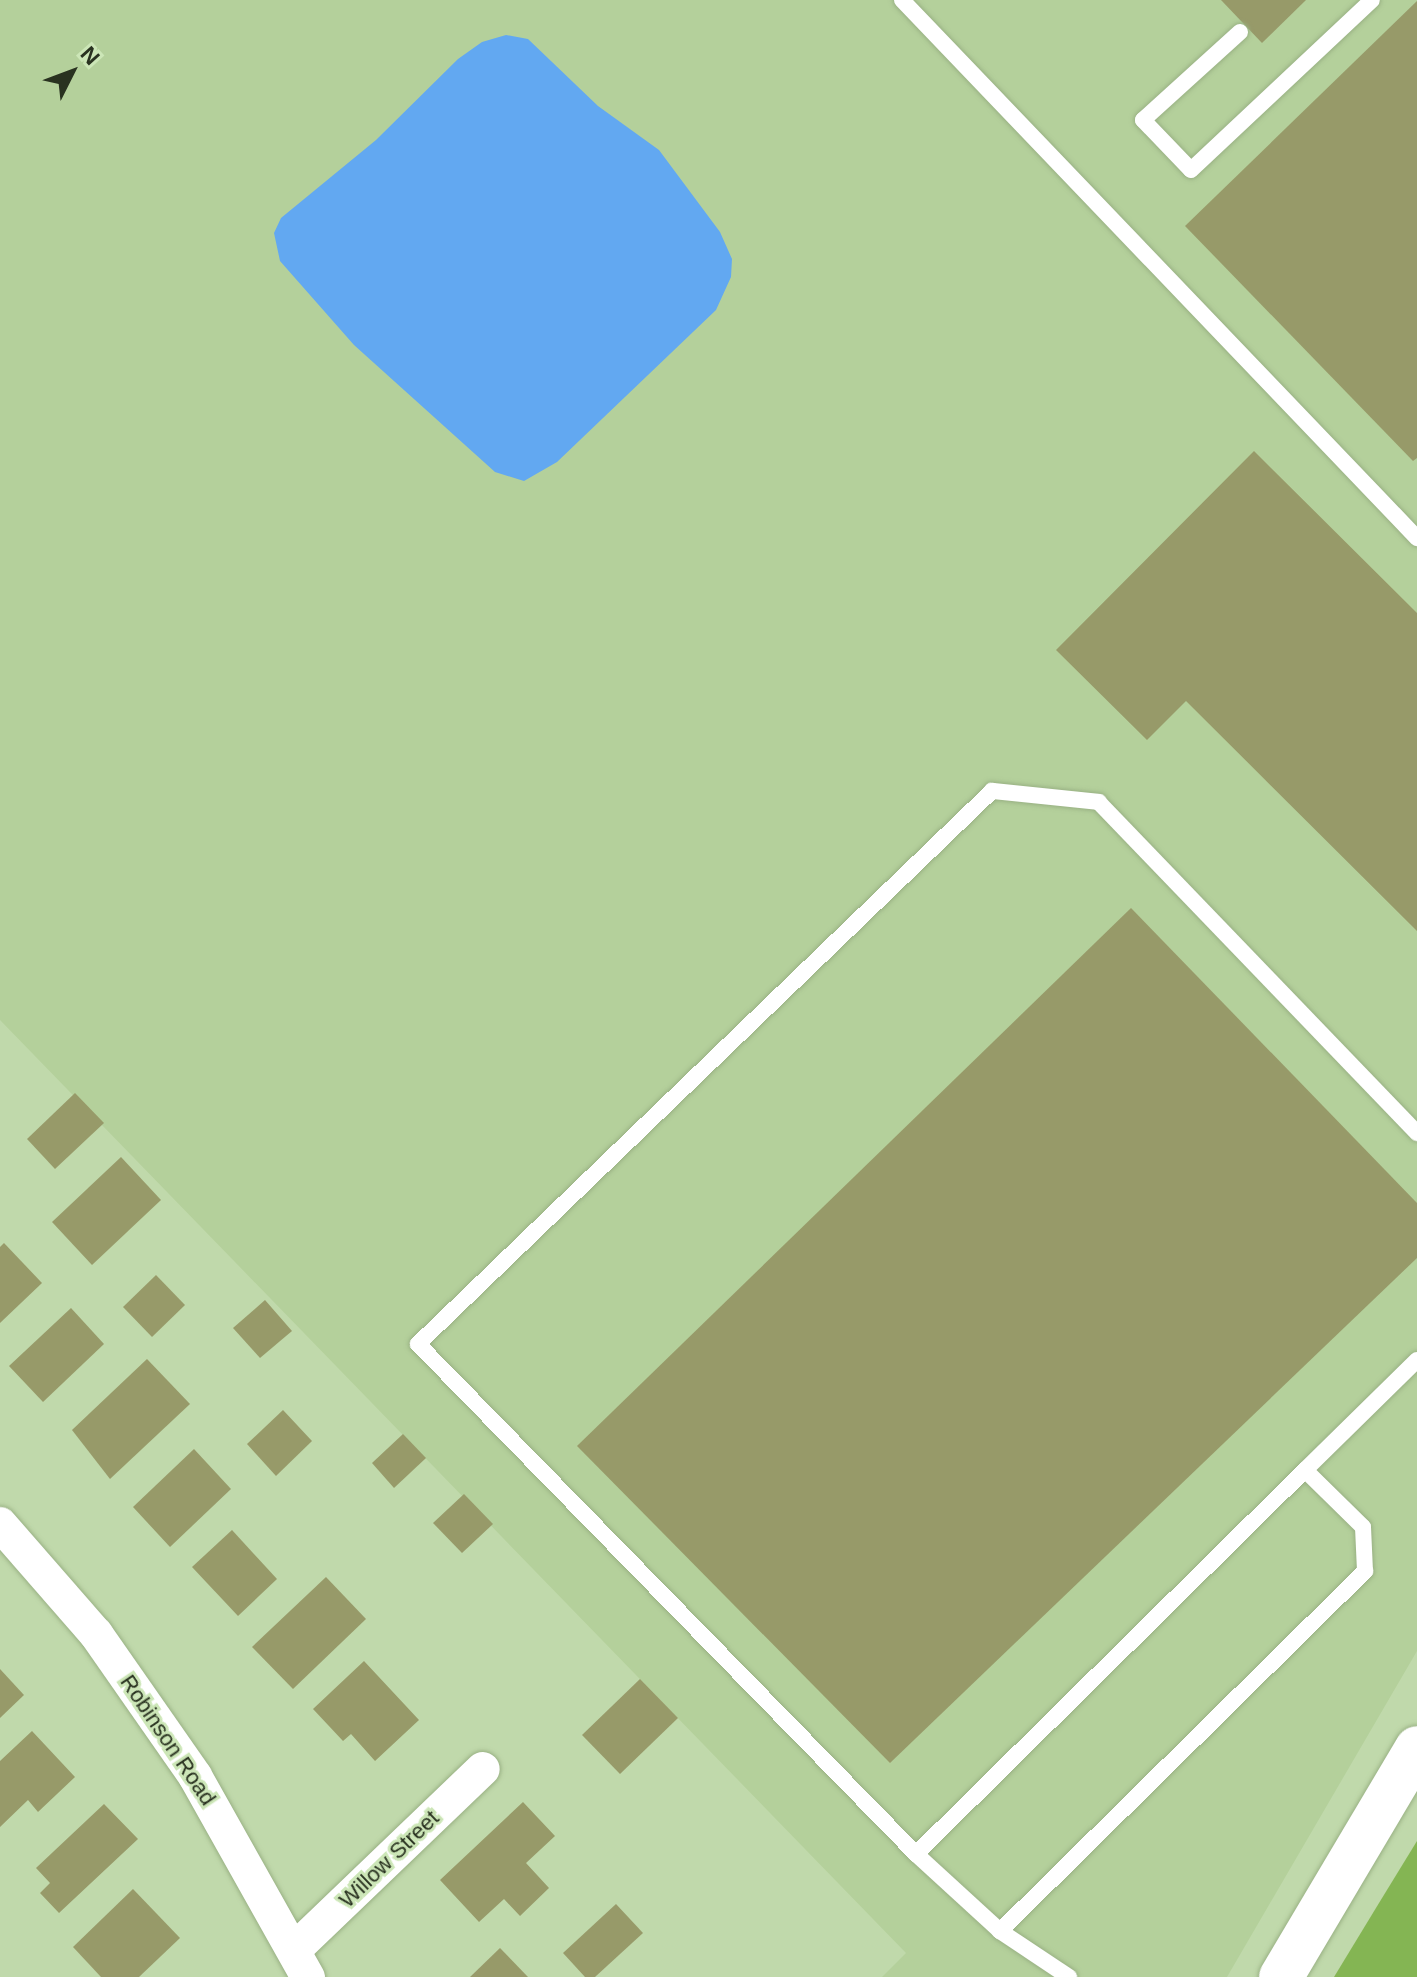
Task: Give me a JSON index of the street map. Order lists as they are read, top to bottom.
{
  "streets": {
    "street": ["Robinson Road", "Willow Street"]
  },
  "crossings": [
    ["Robinson Road", "Willow Street"]
  ],
  "north": "top right"
}
